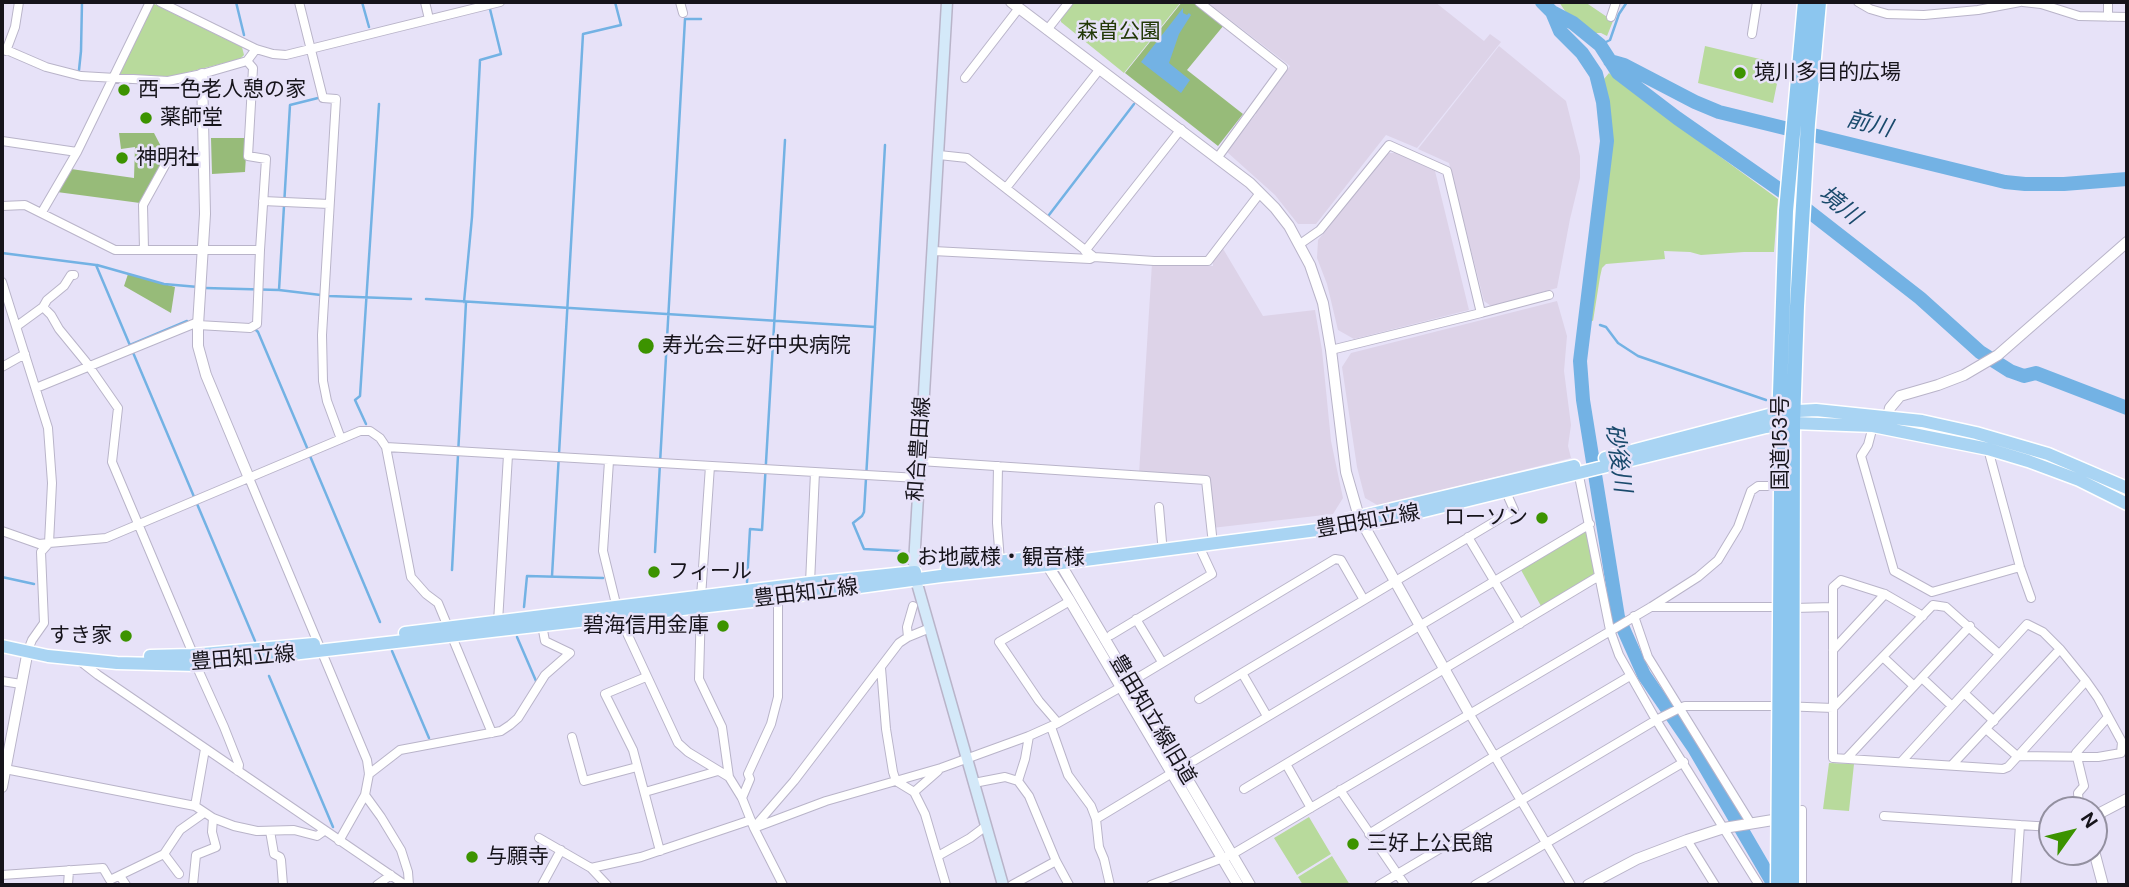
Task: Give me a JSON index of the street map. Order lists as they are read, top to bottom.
{
  "streets": {
    "highway": ["国道153号"],
    "main road": ["和合豊田線", "豊田知立線"],
    "street": ["豊田知立線旧道"]
  },
  "crossings": [
    ["和合豊田線", "豊田知立線"],
    ["豊田知立線", "豊田知立線旧道"]
  ],
  "water": ["前川", "境川", "砂後川"],
  "parks": ["森曽公園"],
  "places": [
    "境川多目的広場",
    "西一色老人憩の家",
    "薬師堂",
    "神明社",
    "寿光会三好中央病院",
    "ローソン",
    "お地蔵様・観音様",
    "フィール",
    "碧海信用金庫",
    "すき家",
    "三好上公民館",
    "与願寺"
  ],
  "north": "top right"
}
